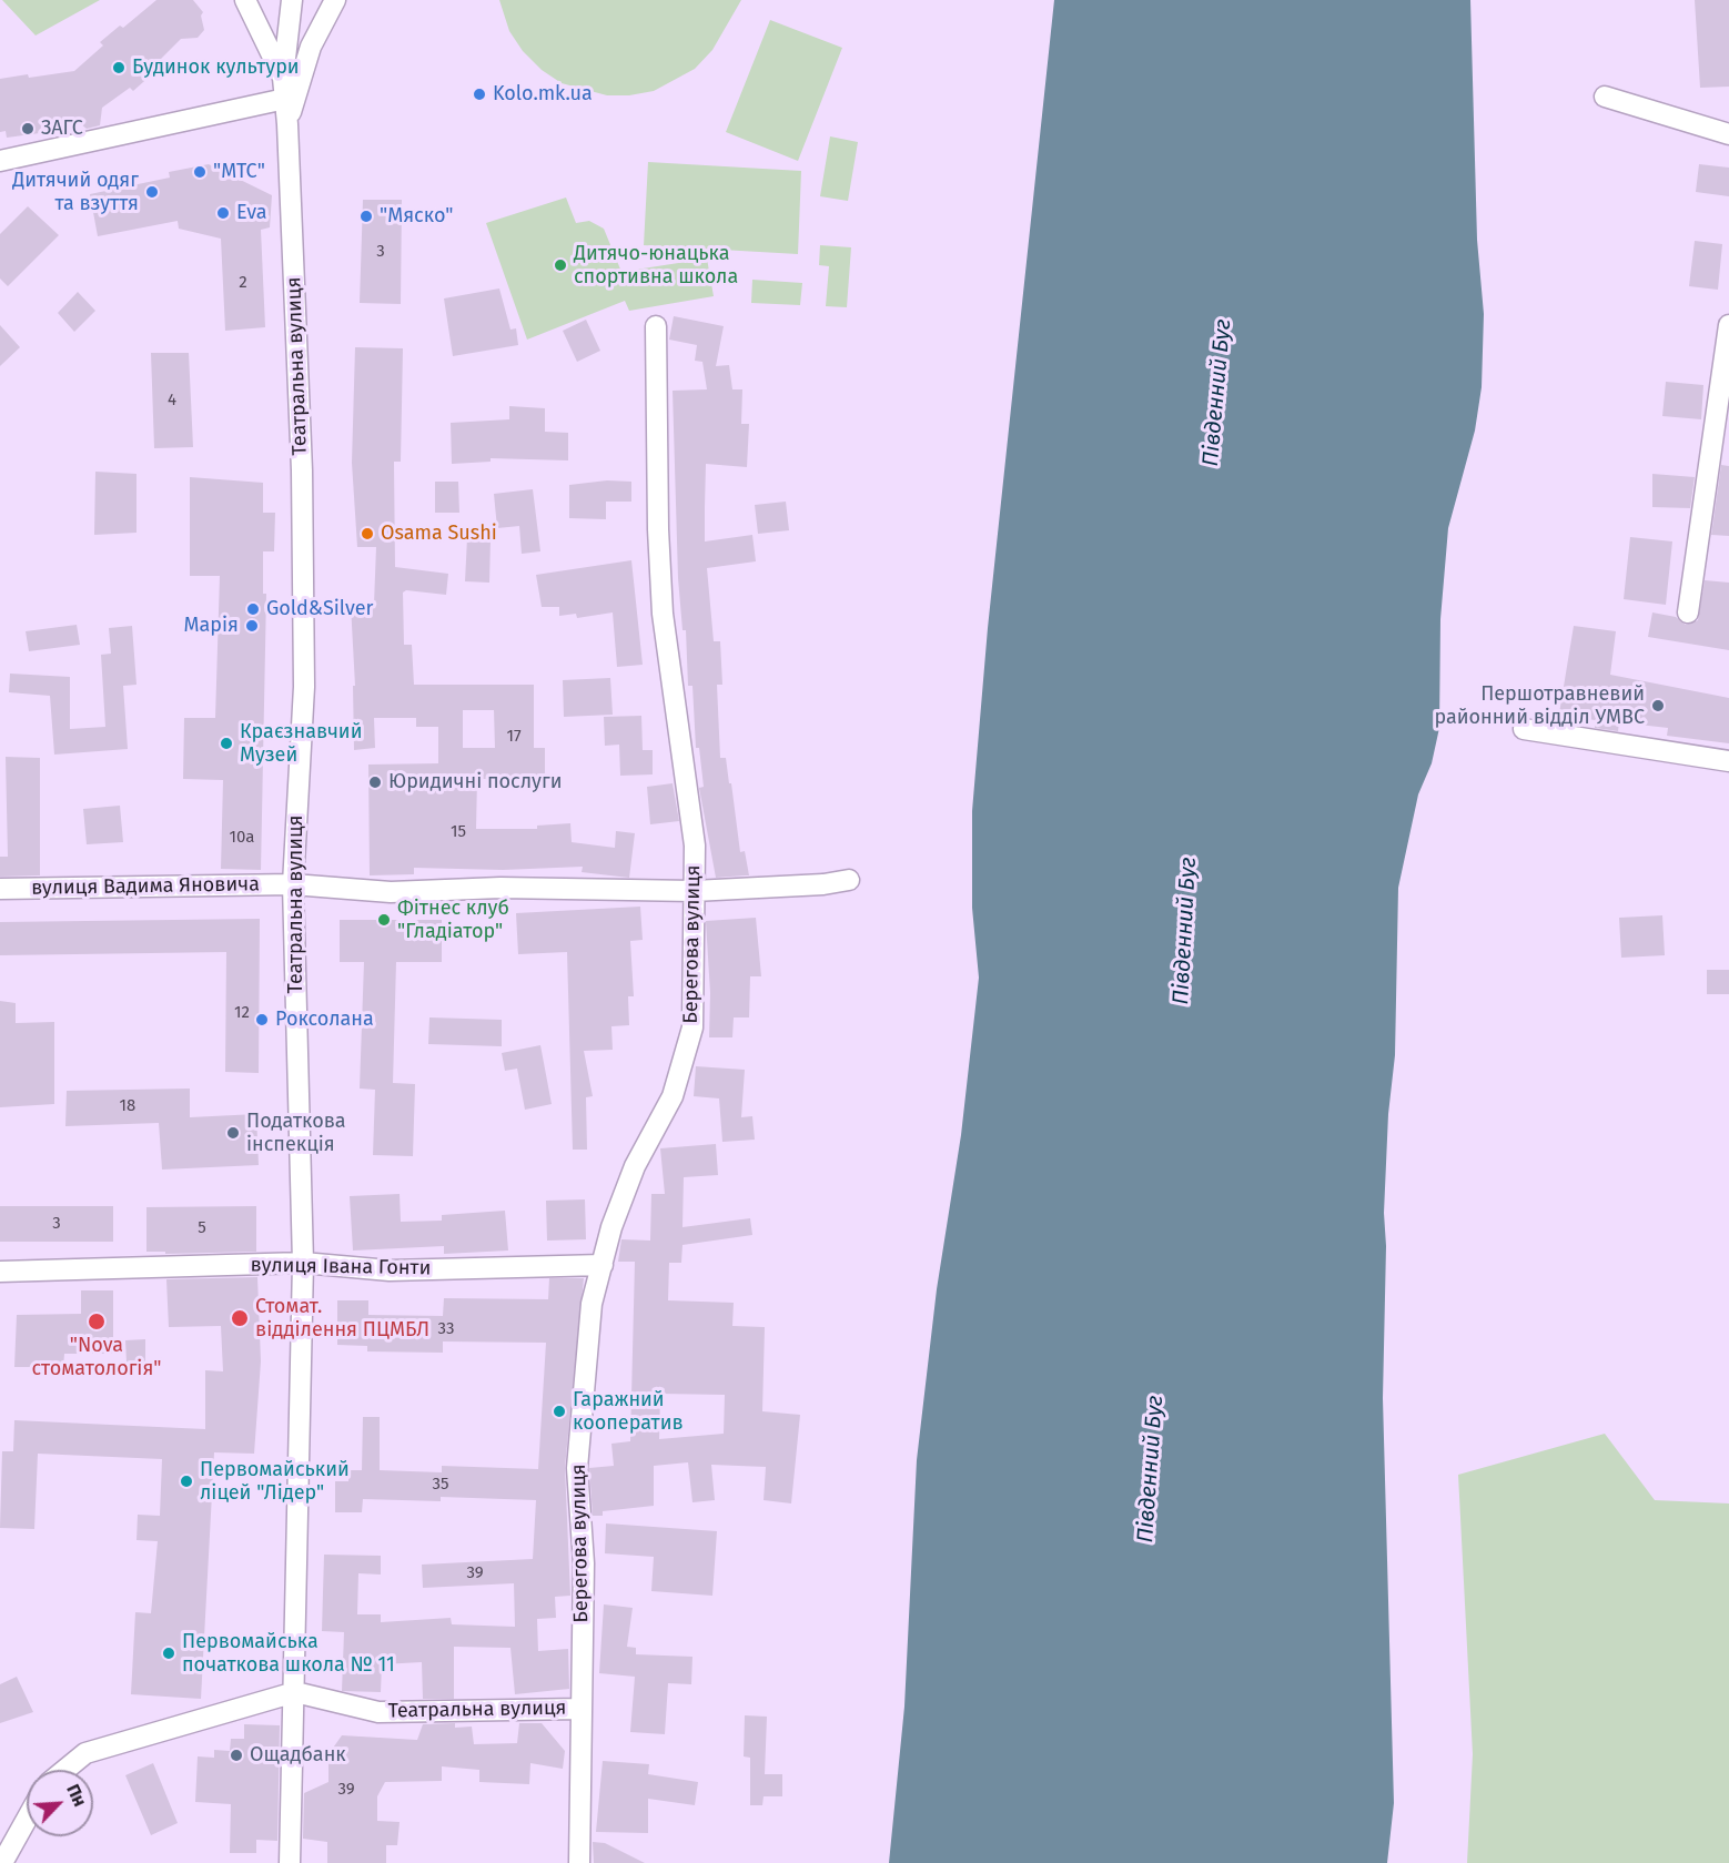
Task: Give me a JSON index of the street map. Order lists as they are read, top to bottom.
{
  "streets": {
    "street": [
      "Театральна вулиця",
      "вулиця Вадима Яновича",
      "Берегова вулиця",
      "вулиця Івана Гонти"
    ]
  },
  "crossings": [
    ["Театральна вулиця", "вулиця Вадима Яновича"],
    ["Театральна вулиця", "Берегова вулиця"],
    ["Театральна вулиця", "вулиця Івана Гонти"],
    ["вулиця Вадима Яновича", "Берегова вулиця"],
    ["Берегова вулиця", "вулиця Івана Гонти"]
  ],
  "water": ["Південний Буг"],
  "places": [
    "Будинок культури",
    "Kolo.mk.ua",
    "ЗАГС",
    "\"МТС\"",
    "Дитячий одяг та взуття",
    "Eva",
    "\"Мяско\"",
    "Дитячо-юнацька спортивна школа",
    "Osama Sushi",
    "Gold&Silver",
    "Марія",
    "Першотравневий районний відділ УМВС",
    "Краєзнавчий Музей",
    "Юридичні послуги",
    "Фітнес клуб \"Гладіатор\"",
    "Роксолана",
    "Податкова інспекція",
    "Стомат. відділення ПЦМБЛ",
    "\"Nova стоматологія\"",
    "Гаражний кооператив",
    "Первомайський ліцей \"Лідер\"",
    "Первомайська початкова школа № 11",
    "Ощадбанк"
  ],
  "house_numbers": [
    "3",
    "2",
    "4",
    "17",
    "15",
    "10а",
    "12",
    "18",
    "3",
    "5",
    "33",
    "35",
    "39",
    "39"
  ],
  "north": "top right"
}
